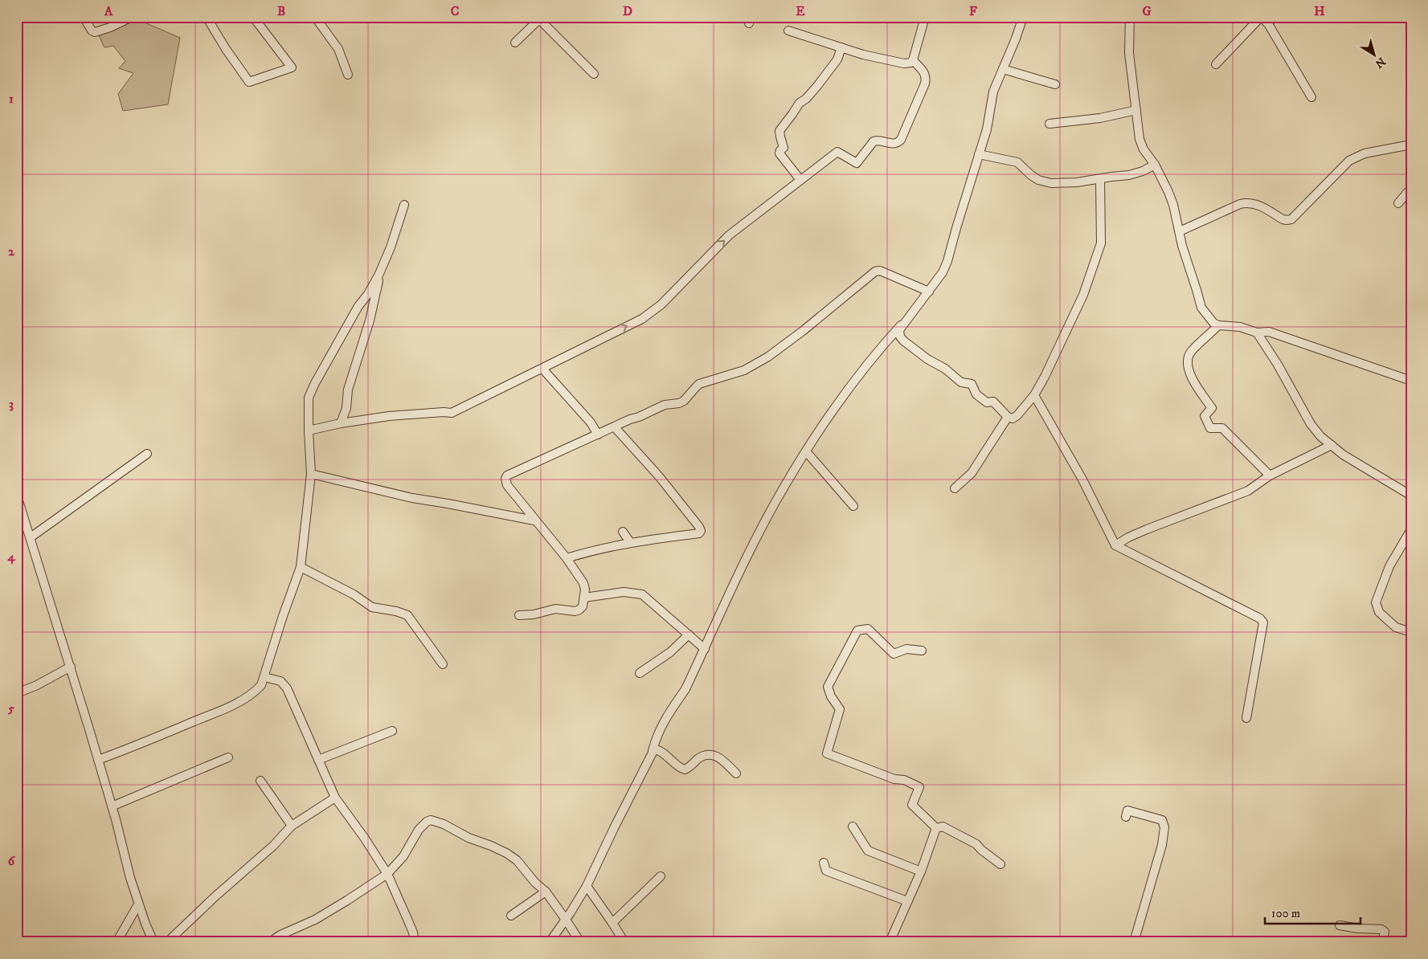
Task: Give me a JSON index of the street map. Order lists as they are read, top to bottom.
{
  "scale_bar": "100 m",
  "north": "bottom right",
  "grid": {
    "columns": [
      "A",
      "B",
      "C",
      "D",
      "E",
      "F",
      "G",
      "H"
    ],
    "rows": [
      "1",
      "2",
      "3",
      "4",
      "5",
      "6"
    ]
  }
}
